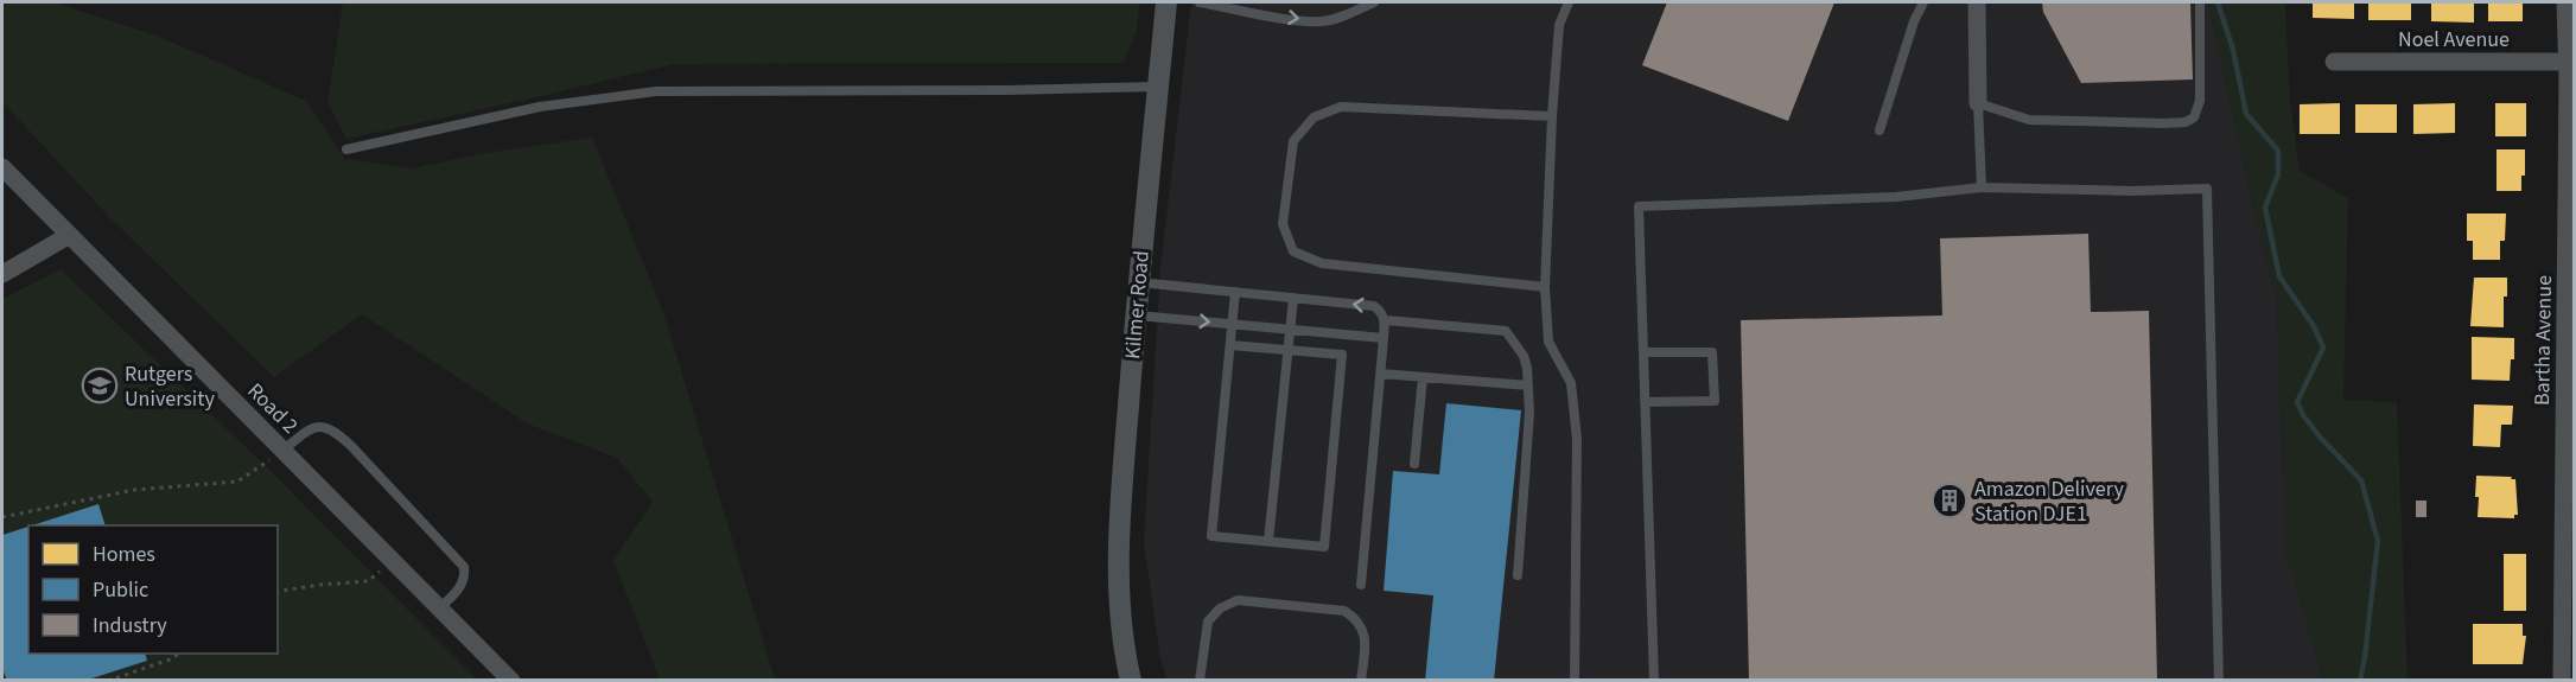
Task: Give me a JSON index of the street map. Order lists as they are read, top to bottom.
{
  "streets": {
    "street": [
      "Noel Avenue",
      "Kilmer Road",
      "Bartha Avenue",
      "Road 2"
    ]
  },
  "crossings": [
    ["Noel Avenue", "Bartha Avenue"]
  ],
  "places": {
    "school or university": ["Rutgers University"],
    "building": ["Amazon Delivery Station DJE1"]
  },
  "legend": ["Homes", "Public", "Industry"]
}
